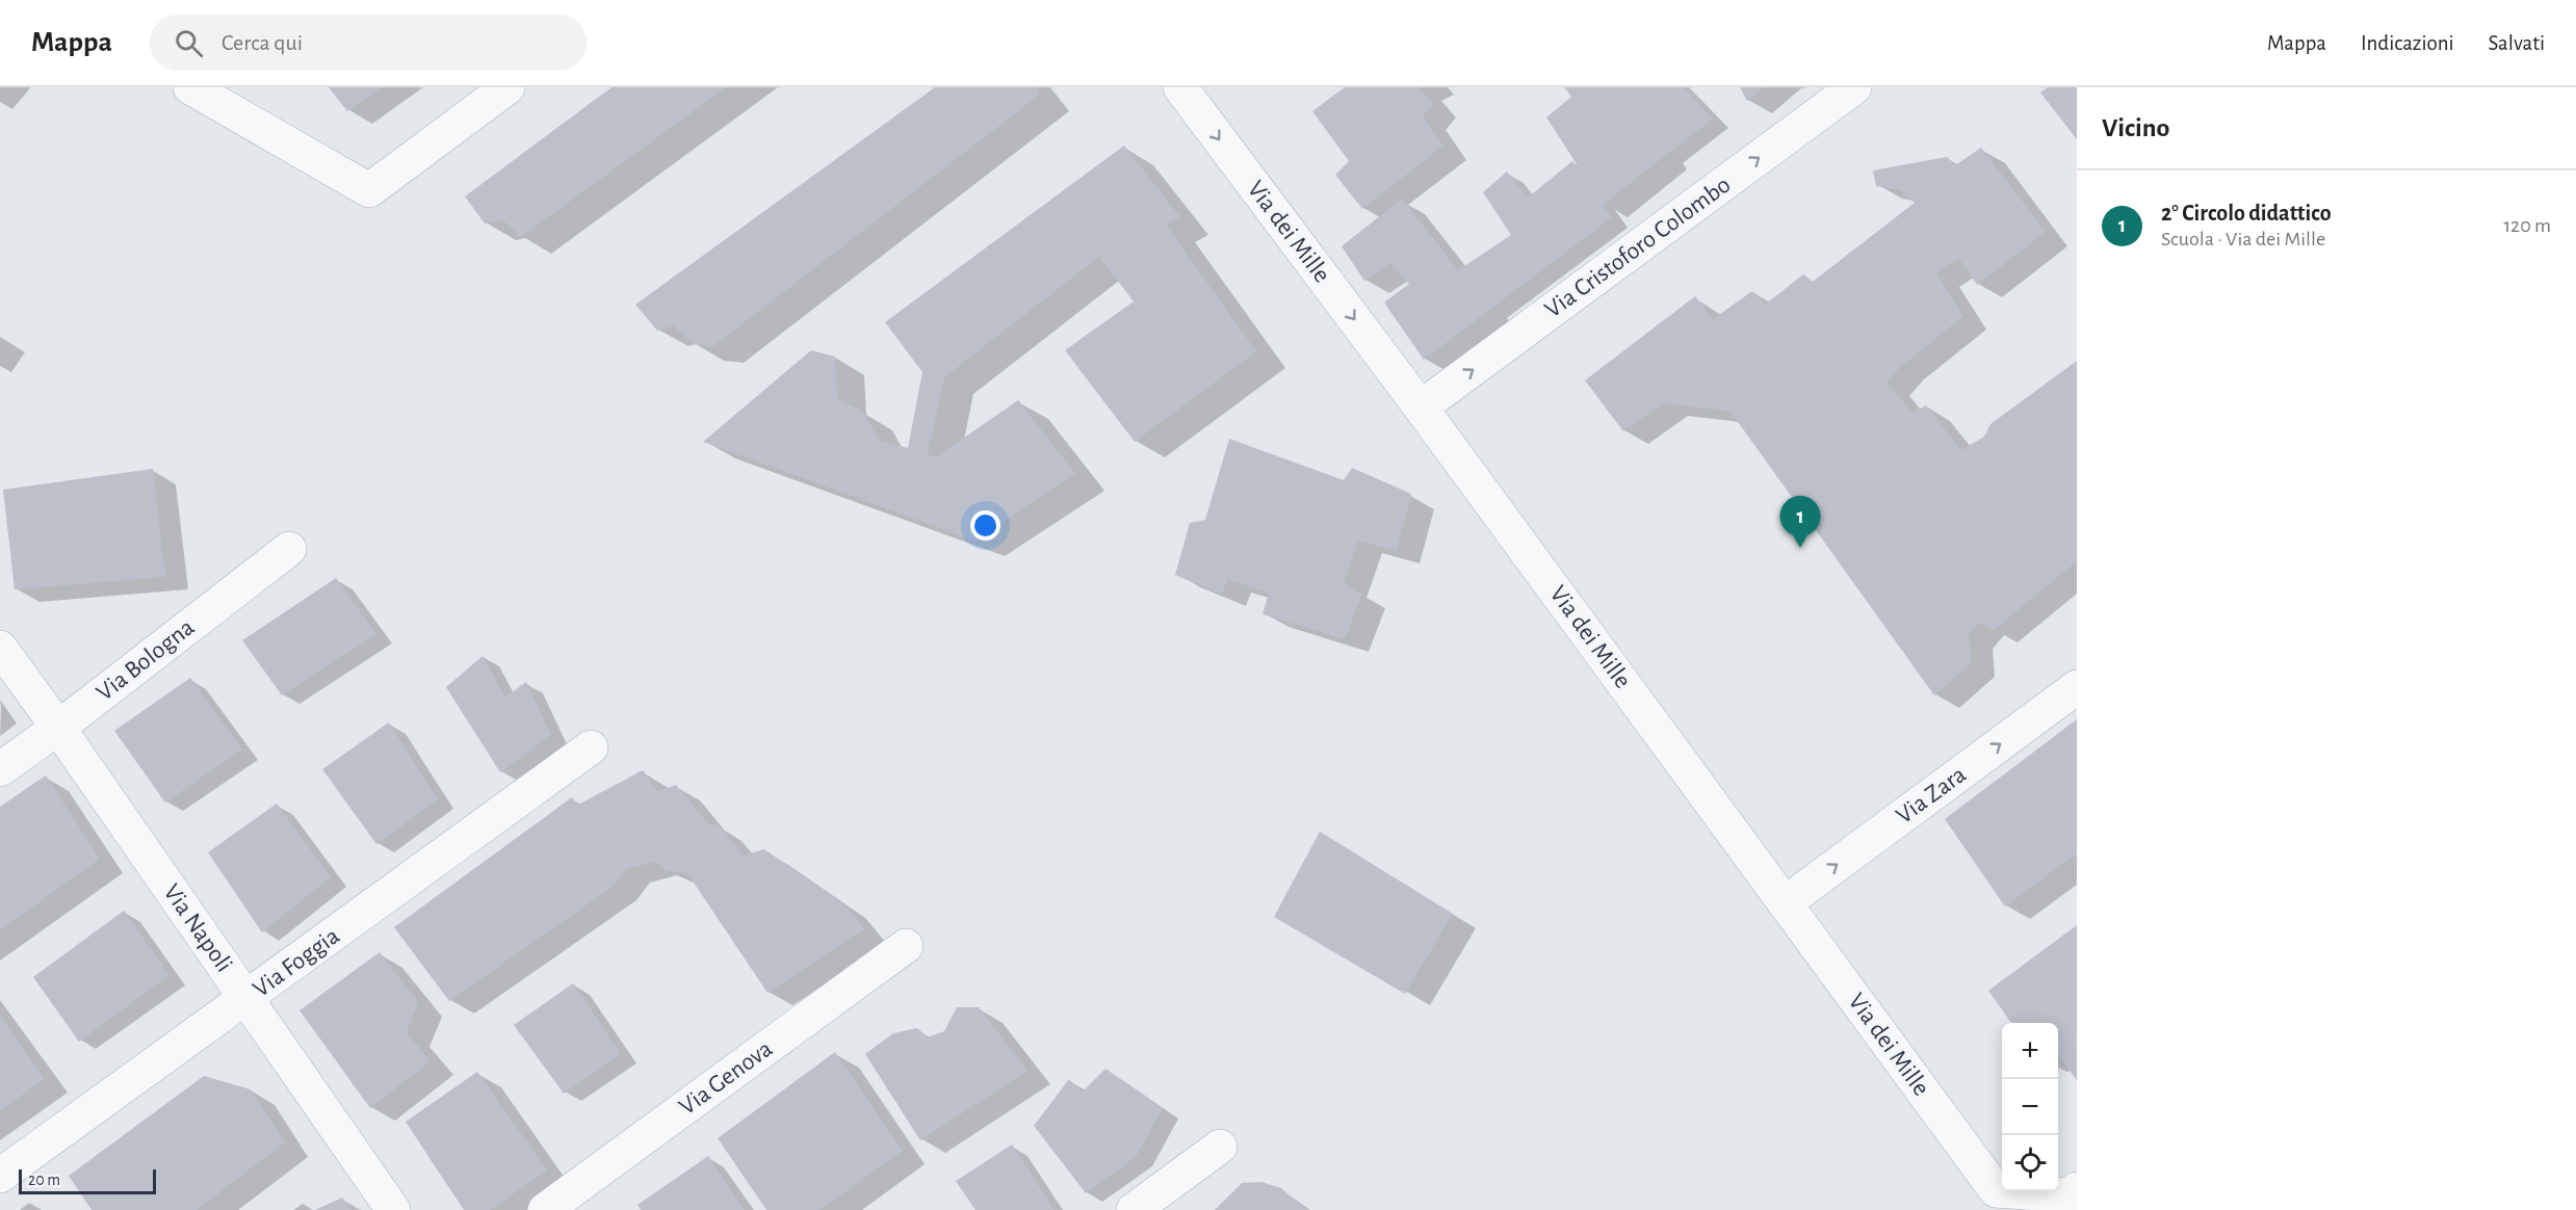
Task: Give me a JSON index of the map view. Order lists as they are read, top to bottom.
{
  "streets": {
    "street": [
      "Via dei Mille",
      "Via Cristoforo Colombo",
      "Via Bologna",
      "Via Zara",
      "Via Napoli",
      "Via Foggia",
      "Via Genova"
    ]
  },
  "crossings": [
    ["Via dei Mille", "Via Cristoforo Colombo"],
    ["Via dei Mille", "Via Zara"],
    ["Via Bologna", "Via Napoli"],
    ["Via Napoli", "Via Foggia"]
  ],
  "one_way": ["Via Cristoforo Colombo", "Via Zara"],
  "scale_bar": "20 m",
  "page": {
    "header": "Mappa",
    "search": "Cerca qui",
    "nav": ["Mappa", "Indicazioni", "Salvati"],
    "heading": "Vicino",
    "list": [
      {
        "mark": "1",
        "name": "2° Circolo didattico",
        "note": "Scuola · Via dei Mille",
        "value": "120 m"
      }
    ],
    "pins": "1",
    "map_buttons": ["+", "−"],
    "scale": "20 m"
  }
}
